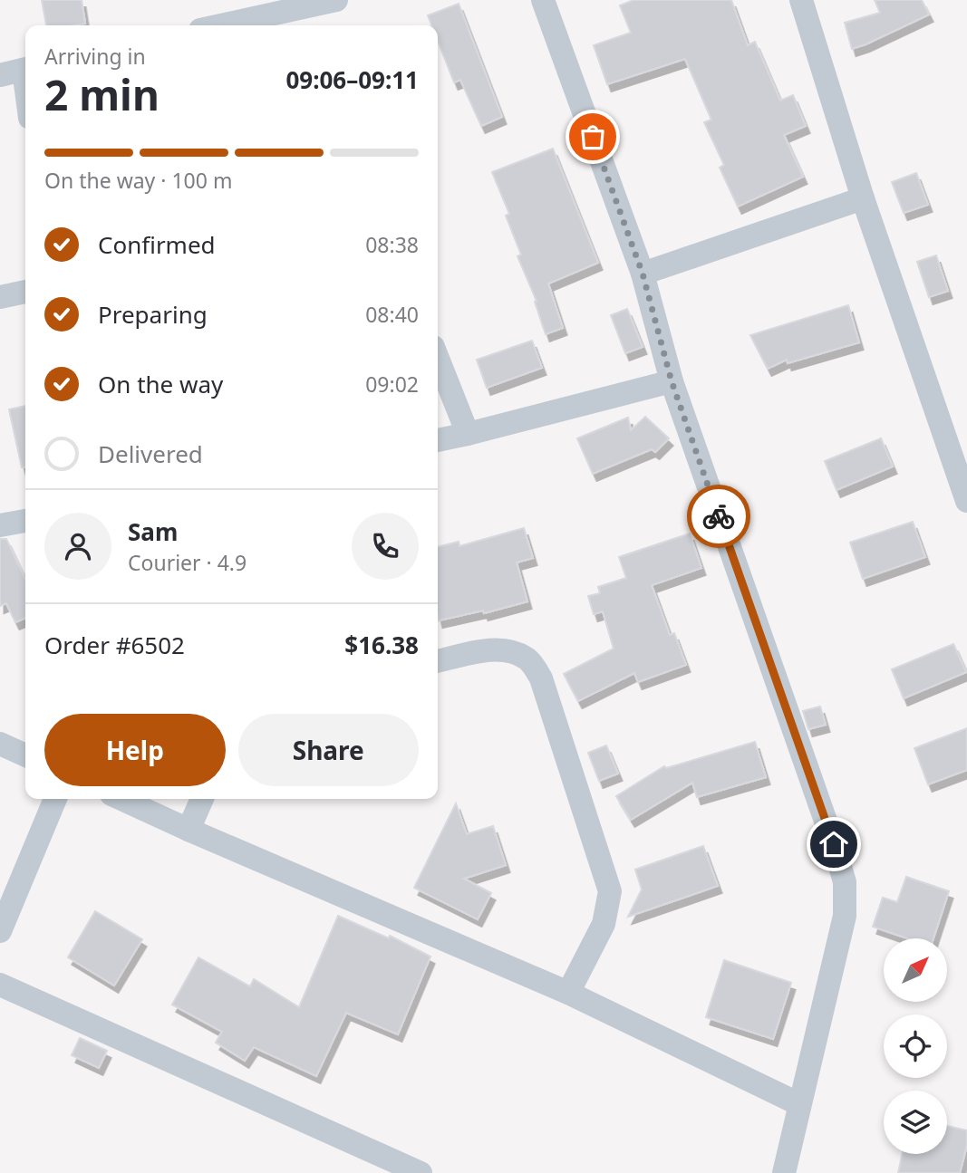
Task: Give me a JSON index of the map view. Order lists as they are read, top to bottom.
{
  "north": "top right",
  "page": {
    "heading": ["2 min", "Arriving in", "09:06–09:11"],
    "panel": [
      "Sam",
      "Courier · 4.9",
      "Order #6502",
      "$16.38"
    ],
    "bar": "On the way · 100 m",
    "list": [
      ["Confirmed", "08:38"],
      ["Preparing", "08:40"],
      ["On the way", "09:02"],
      "Delivered"
    ],
    "buttons": ["Help", "Share"]
  }
}
